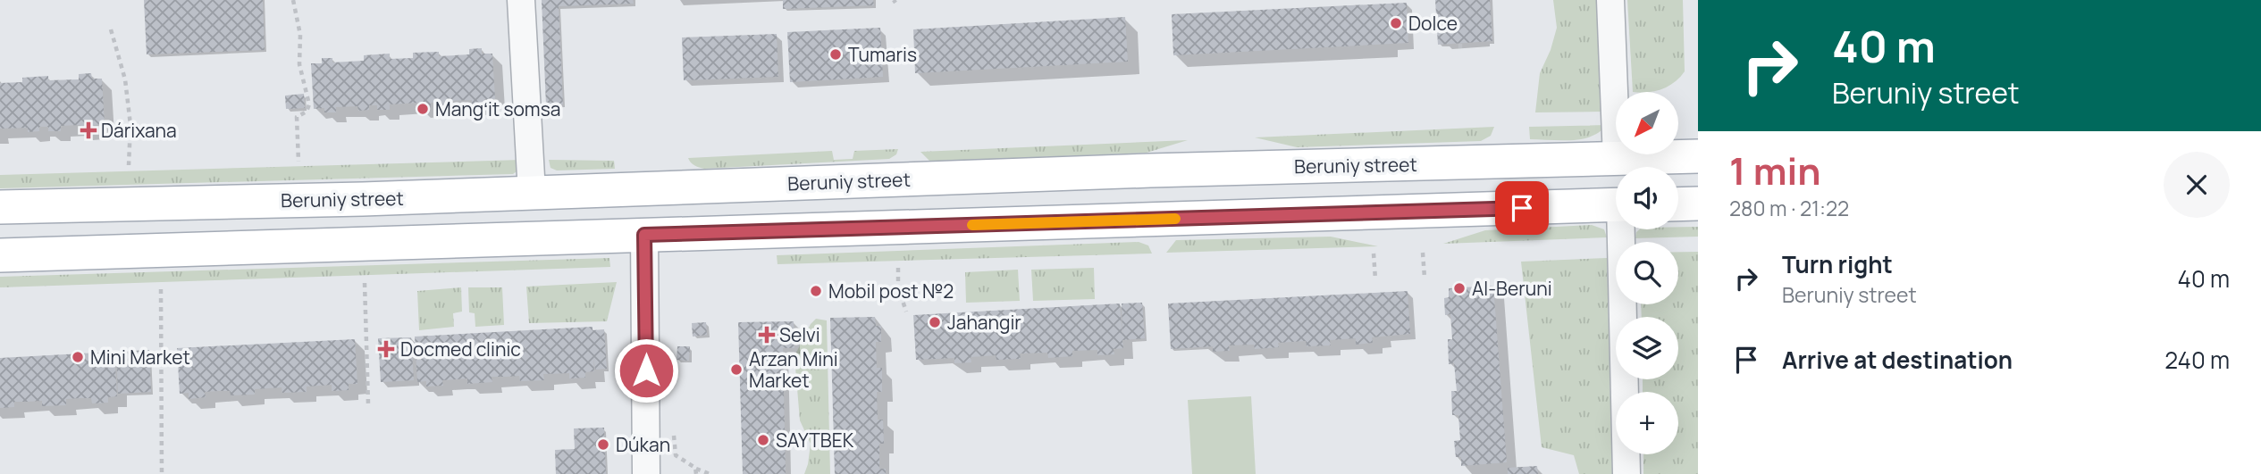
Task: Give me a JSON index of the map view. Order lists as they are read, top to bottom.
{
  "streets": {
    "main road": ["Beruniy street"]
  },
  "places": {
    "other": [
      "Dolce",
      "Tumaris",
      "Mangʻit somsa",
      "Al-Beruni",
      "Mobil post №2",
      "Jahangir",
      "Mini Market",
      "Arzan Mini Market",
      "SAYTBEK",
      "Dúkan"
    ],
    "health": ["Dárixana", "Selvi", "Docmed clinic"]
  },
  "north": "bottom left",
  "page": {
    "turn": ["40 m", "Beruniy street"],
    "map_buttons": "+",
    "heading": ["1 min", "280 m · 21:22"],
    "list": [
      {
        "name": "Turn right",
        "note": "Beruniy street",
        "value": "40 m"
      },
      {
        "name": "Arrive at destination",
        "value": "240 m"
      }
    ]
  }
}
